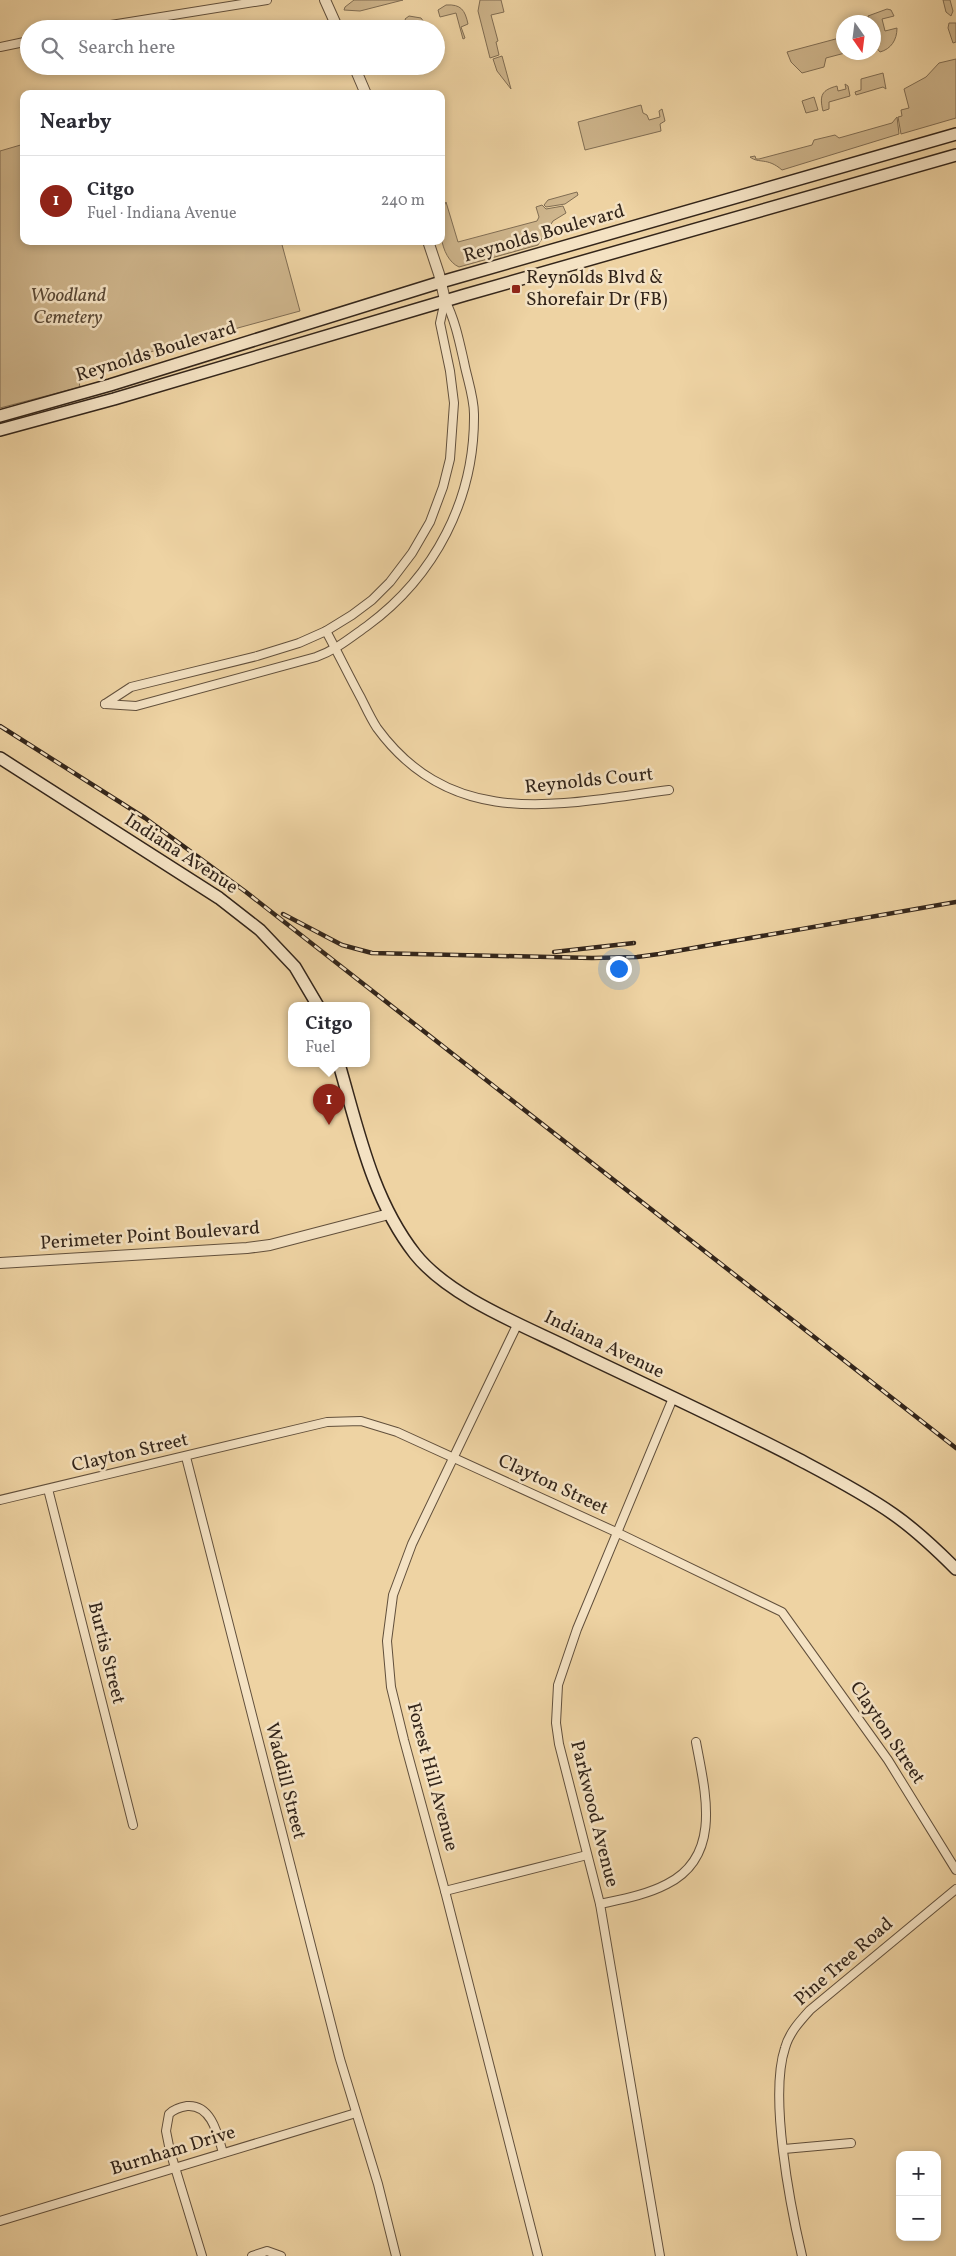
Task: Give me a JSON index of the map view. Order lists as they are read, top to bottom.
{
  "streets": {
    "main road": ["Reynolds Boulevard", "Indiana Avenue"],
    "street": [
      "Reynolds Court",
      "Perimeter Point Boulevard",
      "Clayton Street",
      "Burtis Street",
      "Forest Hill Avenue",
      "Waddill Street",
      "Parkwood Avenue",
      "Pine Tree Road",
      "Burnham Drive"
    ]
  },
  "crossings": [
    ["Indiana Avenue", "Perimeter Point Boulevard"],
    ["Indiana Avenue", "Forest Hill Avenue"],
    ["Indiana Avenue", "Parkwood Avenue"],
    ["Clayton Street", "Burtis Street"],
    ["Clayton Street", "Forest Hill Avenue"],
    ["Clayton Street", "Waddill Street"],
    ["Clayton Street", "Parkwood Avenue"],
    ["Waddill Street", "Burnham Drive"]
  ],
  "parks": ["Woodland Cemetery"],
  "places": {
    "transit": ["Reynolds Blvd & Shorefair Dr (FB)"]
  },
  "north": "bottom",
  "page": {
    "search": "Search here",
    "heading": "Nearby",
    "list": [
      {
        "mark": "1",
        "name": "Citgo",
        "note": "Fuel · Indiana Avenue",
        "value": "240 m"
      }
    ],
    "popup": ["Citgo", "Fuel"],
    "pins": "1",
    "map_buttons": ["+", "−"]
  }
}
